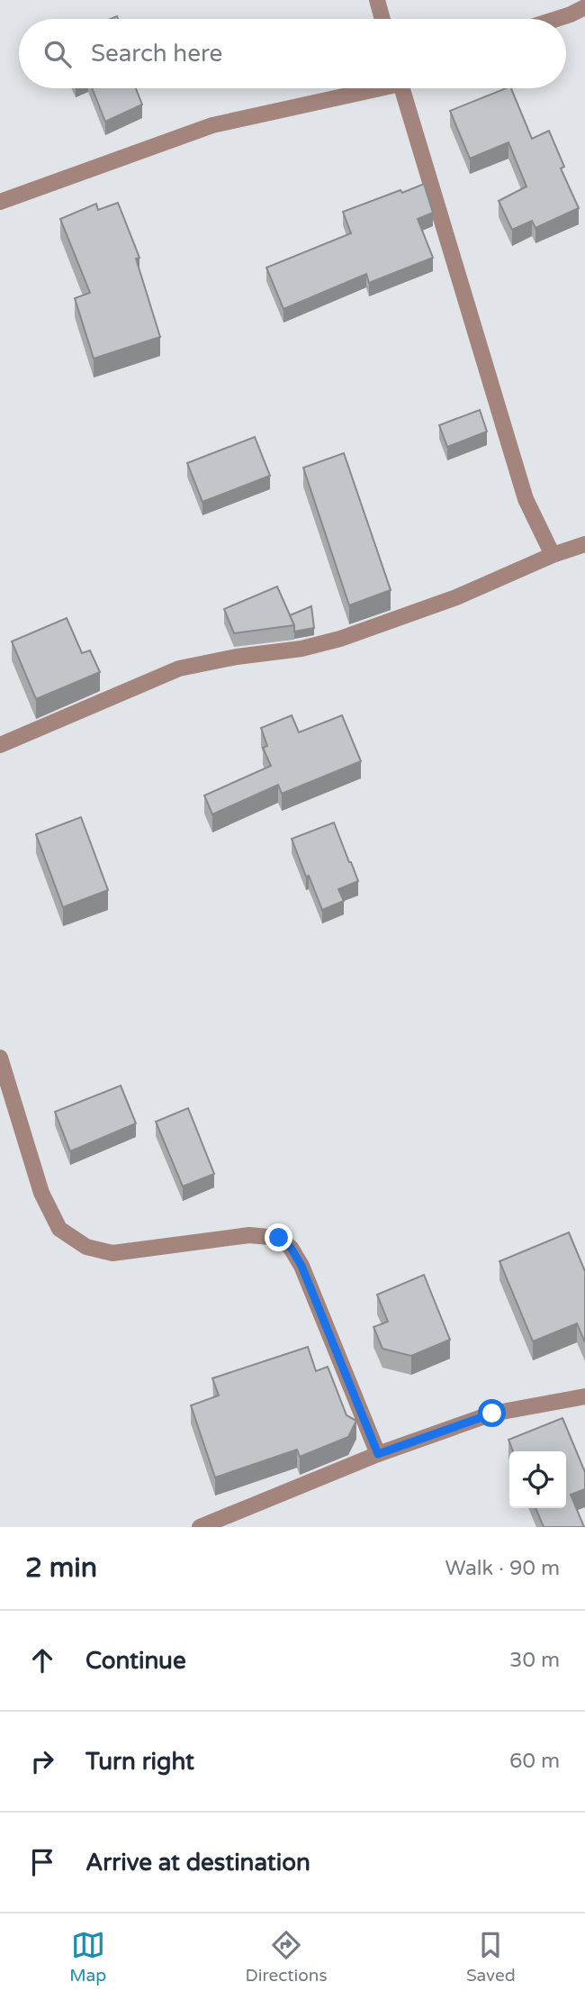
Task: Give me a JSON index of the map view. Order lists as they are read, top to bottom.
{
  "page": {
    "search": "Search here",
    "heading": ["2 min", "Walk · 90 m"],
    "list": [
      ["Continue", "30 m"],
      ["Turn right", "60 m"],
      "Arrive at destination"
    ],
    "nav": ["Map", "Directions", "Saved"]
  }
}
